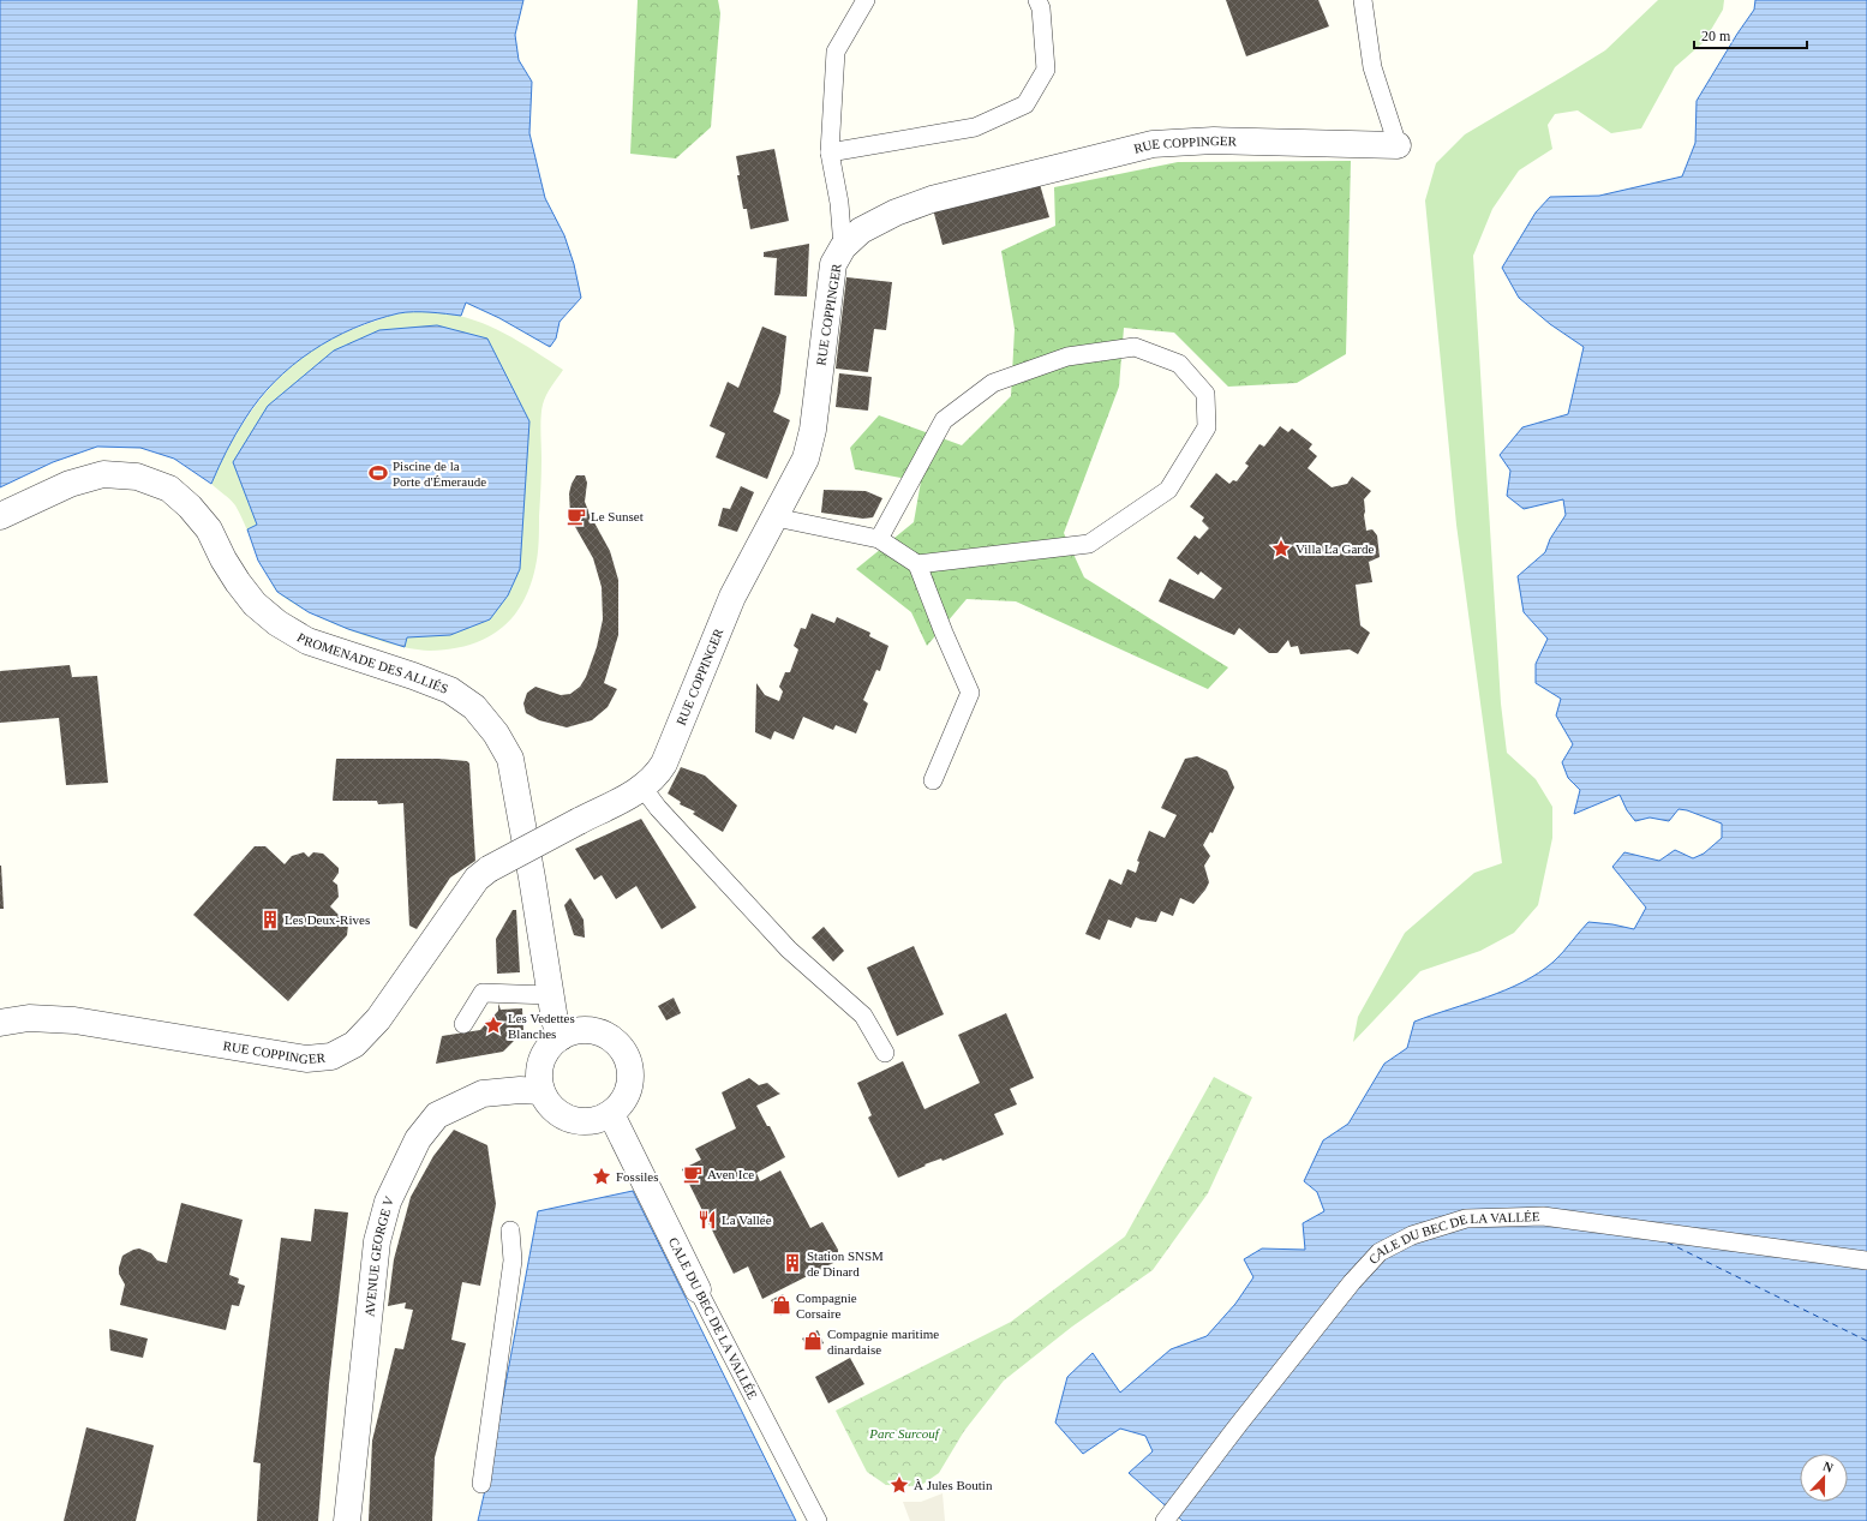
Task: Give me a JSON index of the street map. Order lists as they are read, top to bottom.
{
  "streets": {
    "street": [
      "RUE COPPINGER",
      "PROMENADE DES ALLIÉS",
      "CALE DU BEC DE LA VALLÉE",
      "AVENUE GEORGE V"
    ]
  },
  "crossings": [
    ["PROMENADE DES ALLIÉS", "CALE DU BEC DE LA VALLÉE"],
    ["PROMENADE DES ALLIÉS", "AVENUE GEORGE V"],
    ["CALE DU BEC DE LA VALLÉE", "AVENUE GEORGE V"]
  ],
  "parks": ["Parc Surcouf"],
  "places": {
    "sports": ["Piscine de la Porte d'Émeraude"],
    "cafe": ["Le Sunset", "Aven Ice"],
    "place": [
      "Villa La Garde",
      "Les Vedettes Blanches",
      "Fossiles",
      "À Jules Boutin"
    ],
    "building": ["Les Deux-Rives", "Station SNSM de Dinard"],
    "restaurant": ["La Vallée"],
    "shop": ["Compagnie Corsaire", "Compagnie maritime dinardaise"]
  },
  "scale_bar": "20 m",
  "north": "top"
}
